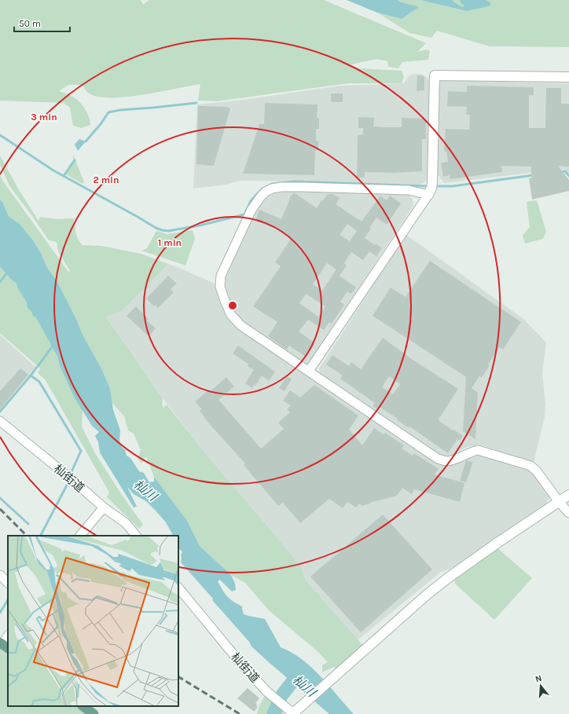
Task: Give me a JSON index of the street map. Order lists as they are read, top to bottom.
{
  "streets": {
    "street": ["杣街道"]
  },
  "water": ["杣川"],
  "scale_bar": "50 m",
  "north": "top",
  "rings": ["3 min", "2 min", "1 min"]
}
